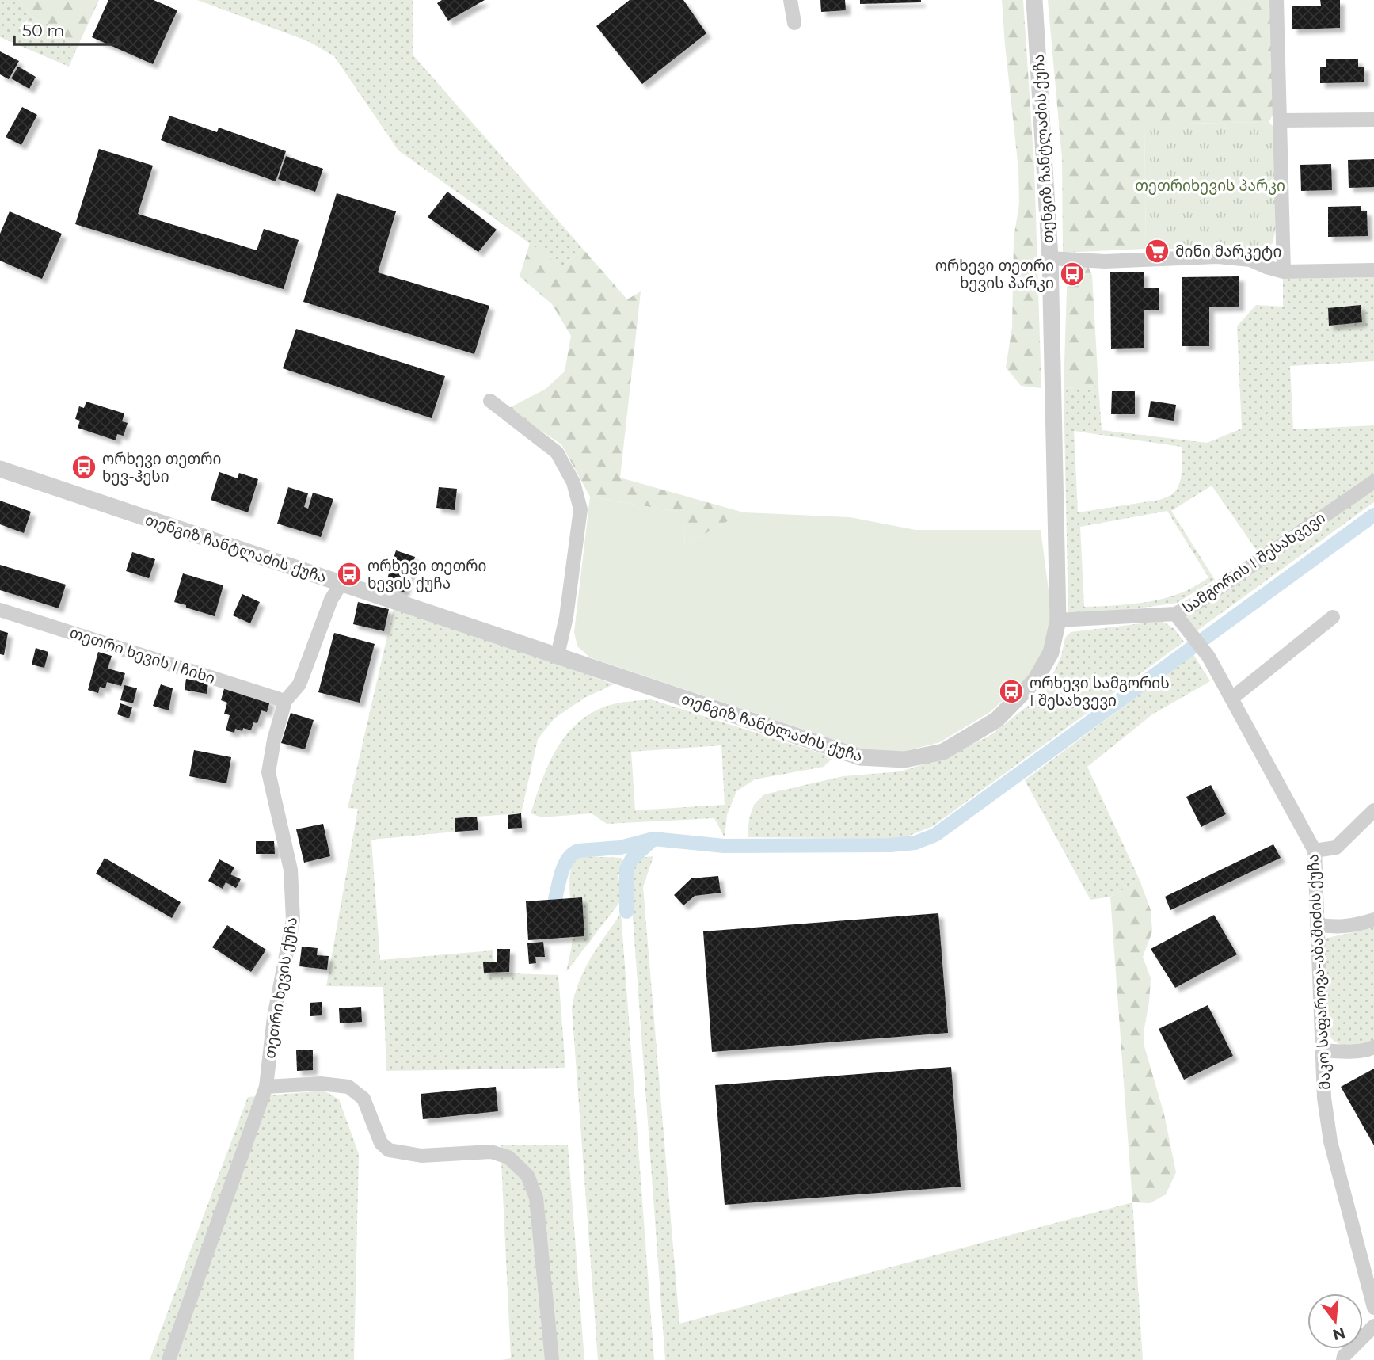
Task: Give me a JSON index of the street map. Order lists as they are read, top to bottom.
{
  "streets": {
    "street": [
      "თენგიზ ჩანტლაძის ქუჩა",
      "სამგორის I შესახვევი",
      "თეთრი ხევის I ჩიხი",
      "მაკო საფაროვა-აბაშიძის ქუჩა",
      "თეთრი ხევის ქუჩა"
    ]
  },
  "crossings": [
    ["თენგიზ ჩანტლაძის ქუჩა", "სამგორის I შესახვევი"],
    ["თენგიზ ჩანტლაძის ქუჩა", "თეთრი ხევის ქუჩა"],
    ["სამგორის I შესახვევი", "მაკო საფაროვა-აბაშიძის ქუჩა"],
    ["თეთრი ხევის I ჩიხი", "თეთრი ხევის ქუჩა"]
  ],
  "parks": ["თეთრიხევის პარკი"],
  "places": {
    "supermarket": ["მინი მარკეტი"],
    "bus stop": [
      "ორხევი თეთრი ხევის პარკი",
      "ორხევი თეთრი ხევ-ჰესი",
      "ორხევი თეთრი ხევის ქუჩა",
      "ორხევი სამგორის I შესახვევი"
    ]
  },
  "scale_bar": "50 m",
  "north": "bottom"
}
